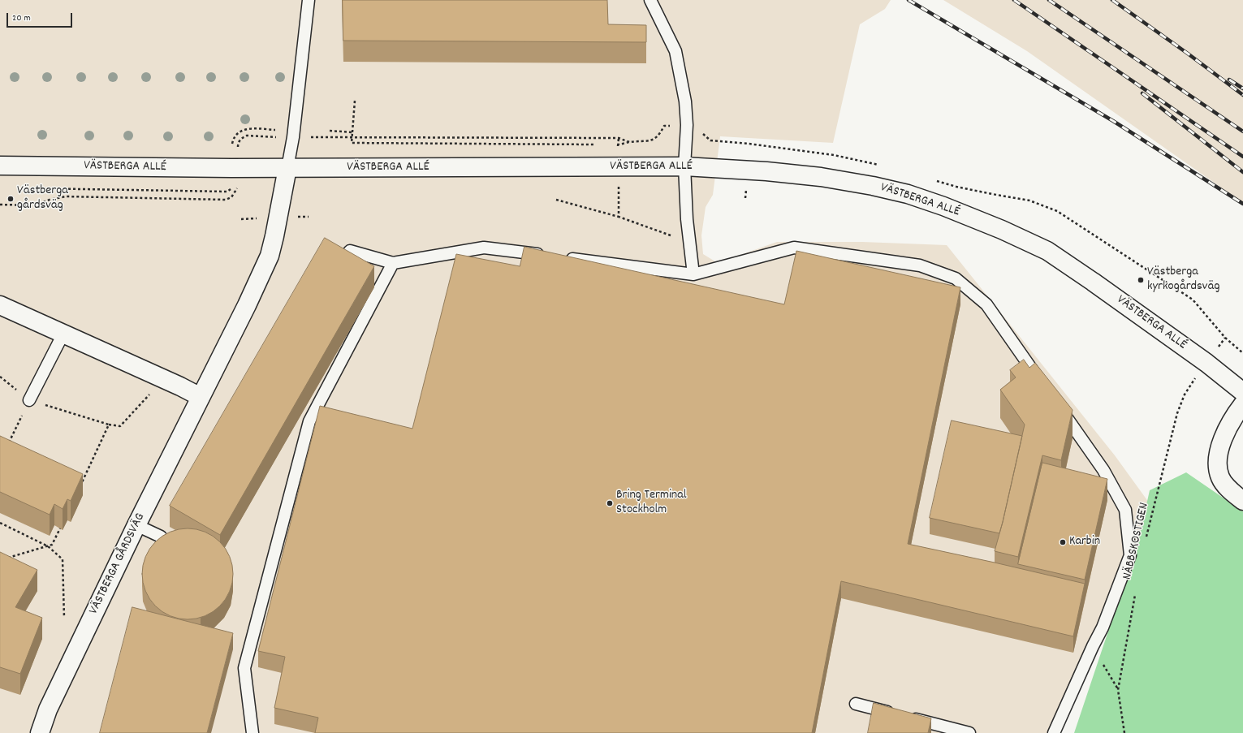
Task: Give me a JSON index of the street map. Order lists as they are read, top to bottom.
{
  "streets": {
    "street": ["VÄSTBERGA ALLÉ", "VÄSTBERGA GÅRDSVÄG"],
    "path": ["NÄBBSKOSTIGEN"]
  },
  "crossings": [
    ["VÄSTBERGA ALLÉ", "NÄBBSKOSTIGEN"],
    ["VÄSTBERGA ALLÉ", "VÄSTBERGA GÅRDSVÄG"]
  ],
  "places": [
    "Västberga gårdsväg",
    "Västberga kyrkogårdsväg",
    "Bring Terminal Stockholm",
    "Karbin"
  ],
  "scale_bar": "20 m"
}
